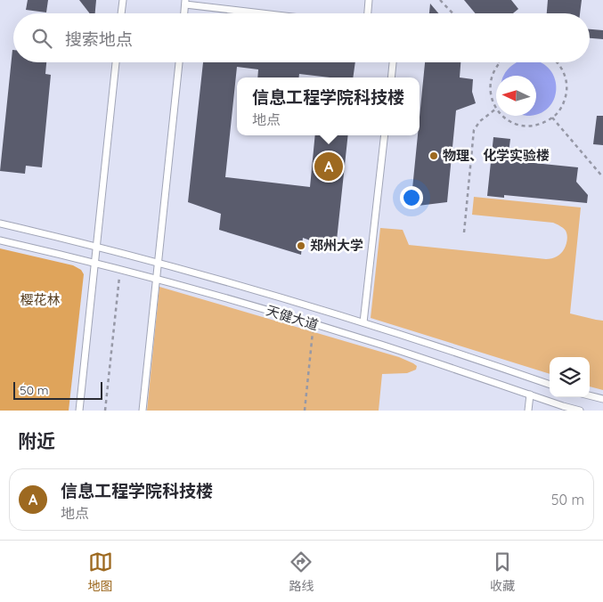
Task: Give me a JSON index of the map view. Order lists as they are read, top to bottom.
{
  "streets": {
    "lane": ["天健大道"]
  },
  "parks": ["樱花林"],
  "places": ["物理、化学实验楼", "郑州大学"],
  "scale_bar": "50 m",
  "north": "left",
  "page": {
    "search": "搜索地点",
    "popup": ["信息工程学院科技楼", "地点"],
    "pins": "A",
    "scale": "50 m",
    "heading": "附近",
    "list": [
      {
        "mark": "A",
        "name": "信息工程学院科技楼",
        "note": "地点",
        "value": "50 m"
      }
    ],
    "nav": ["地图", "路线", "收藏"]
  }
}
